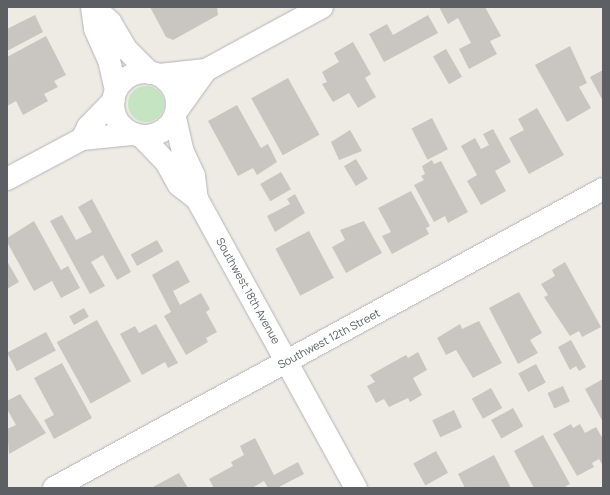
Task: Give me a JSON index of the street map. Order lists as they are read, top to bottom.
{
  "streets": {
    "street": ["Southwest 18th Avenue", "Southwest 12th Street"]
  },
  "crossings": [
    ["Southwest 18th Avenue", "Southwest 12th Street"]
  ]
}
